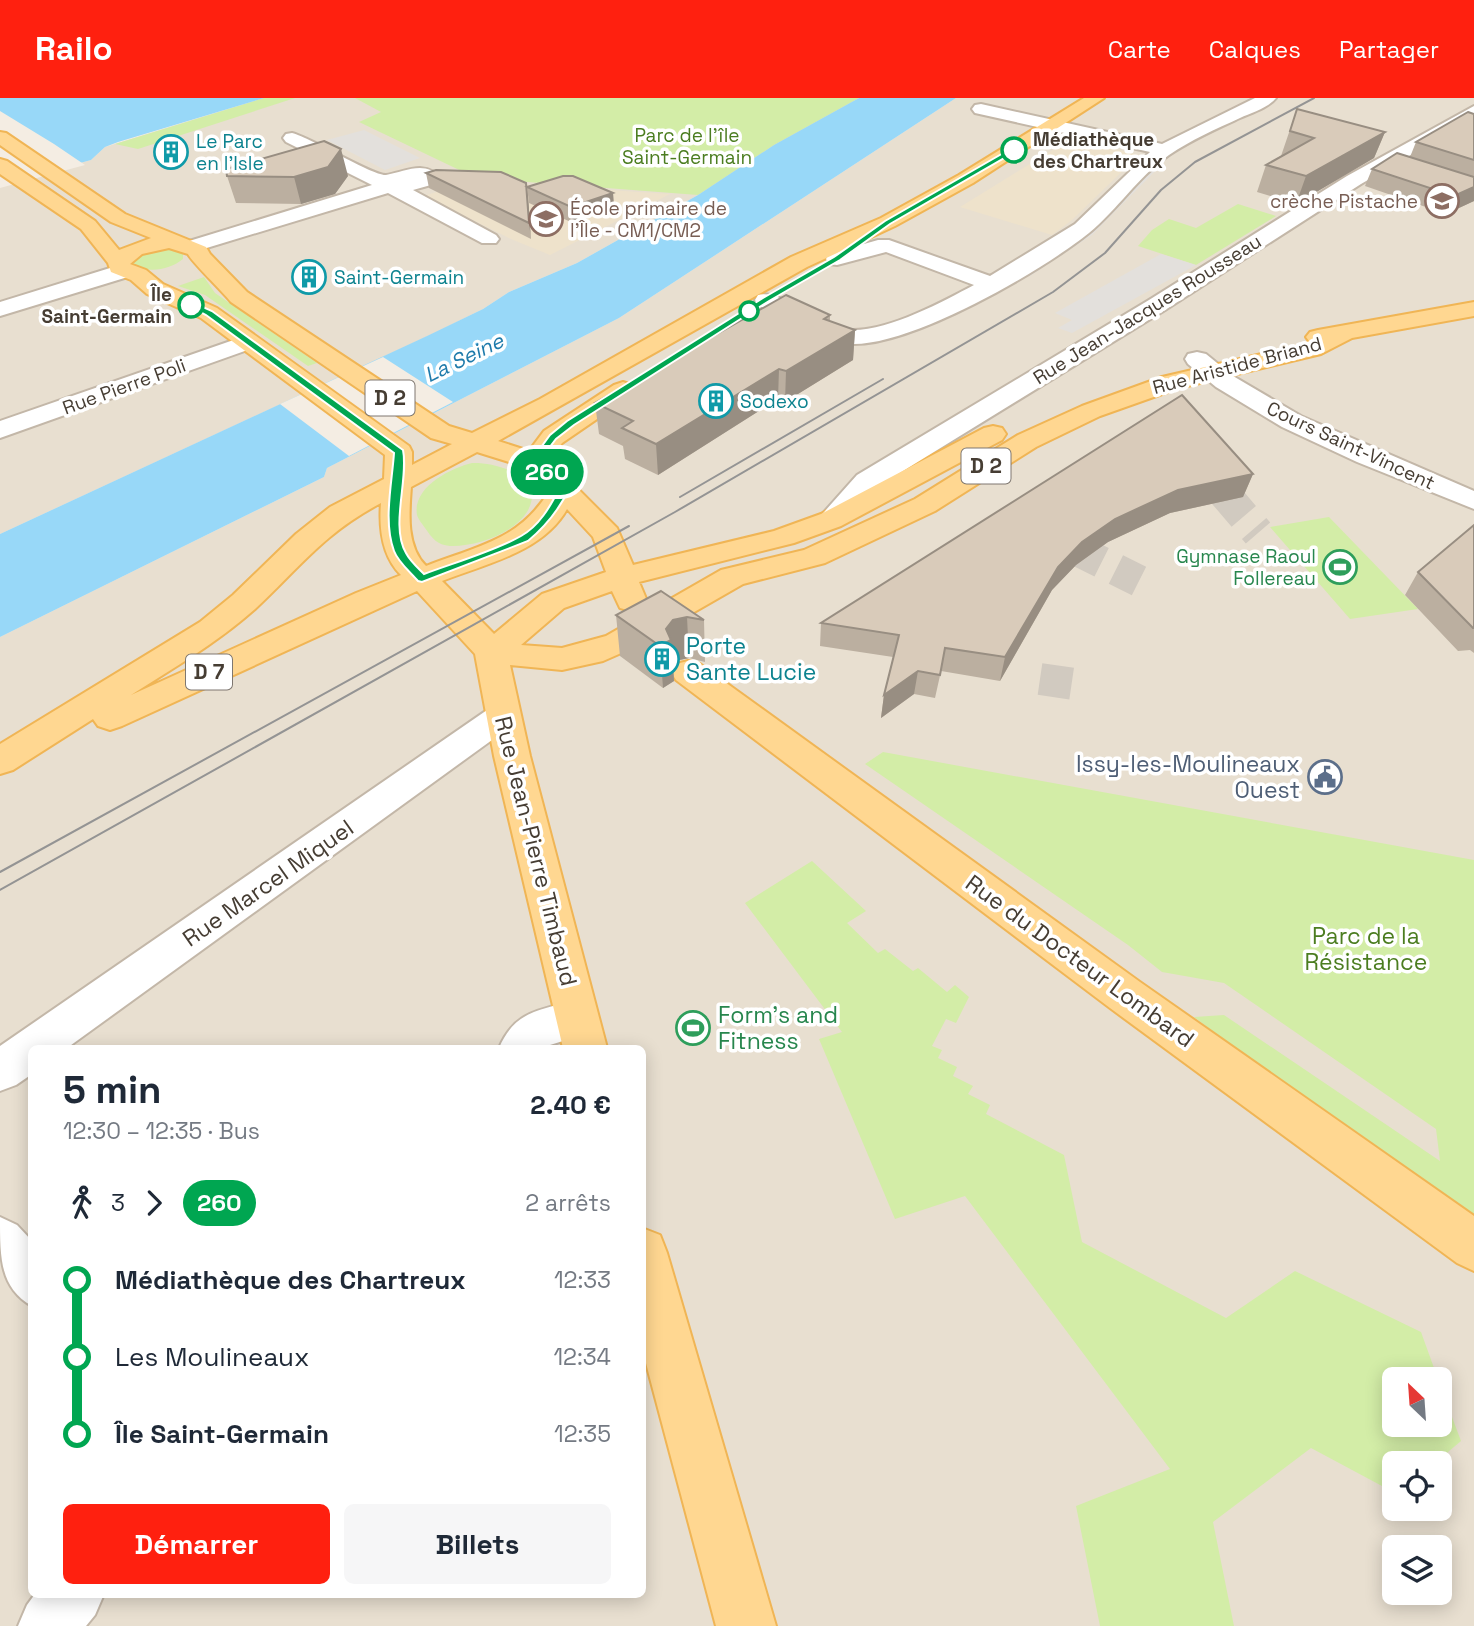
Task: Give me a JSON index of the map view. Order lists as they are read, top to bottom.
{
  "streets": {
    "main road": [
      "Rue Aristide Briand",
      "D 2",
      "D 7",
      "Rue Jean-Pierre Timbaud",
      "Rue du Docteur Lombard"
    ],
    "street": [
      "Rue Jean-Jacques Rousseau",
      "Rue Pierre Poli",
      "Cours Saint-Vincent",
      "Rue Marcel Miquel"
    ]
  },
  "crossings": [
    ["Rue Jean-Jacques Rousseau", "Rue Aristide Briand"],
    ["Rue Aristide Briand", "Cours Saint-Vincent"],
    ["Rue Aristide Briand", "Rue Jean-Pierre Timbaud"],
    ["Rue Pierre Poli", "D 2"],
    ["Rue Jean-Pierre Timbaud", "Rue Marcel Miquel"]
  ],
  "water": ["La Seine"],
  "parks": ["Parc de l'île Saint-Germain", "Parc de la Résistance"],
  "places": {
    "other": ["Médiathèque des Chartreux", "Île Saint-Germain"],
    "building": [
      "Le Parc en l'Isle",
      "Saint-Germain",
      "Sodexo",
      "Porte Sante Lucie"
    ],
    "school or university": ["crèche Pistache", "École primaire de l'Île - CM1/CM2"],
    "sports": ["Gymnase Raoul Follereau", "Form's and Fitness"],
    "public building": ["Issy-les-Moulineaux Ouest"]
  },
  "lines": ["bus line 260"],
  "north": "top left",
  "page": {
    "header": "Railo",
    "nav": ["Carte", "Calques", "Partager"],
    "on_map": "260",
    "heading": ["5 min", "12:30 – 12:35 · Bus", "2.40 €"],
    "legs": ["3", "260", "2 arrêts"],
    "list": [
      {
        "name": "Médiathèque des Chartreux",
        "value": "12:33"
      },
      {
        "name": "Les Moulineaux",
        "value": "12:34"
      },
      {
        "name": "Île Saint-Germain",
        "value": "12:35"
      }
    ],
    "buttons": ["Démarrer", "Billets"]
  }
}
